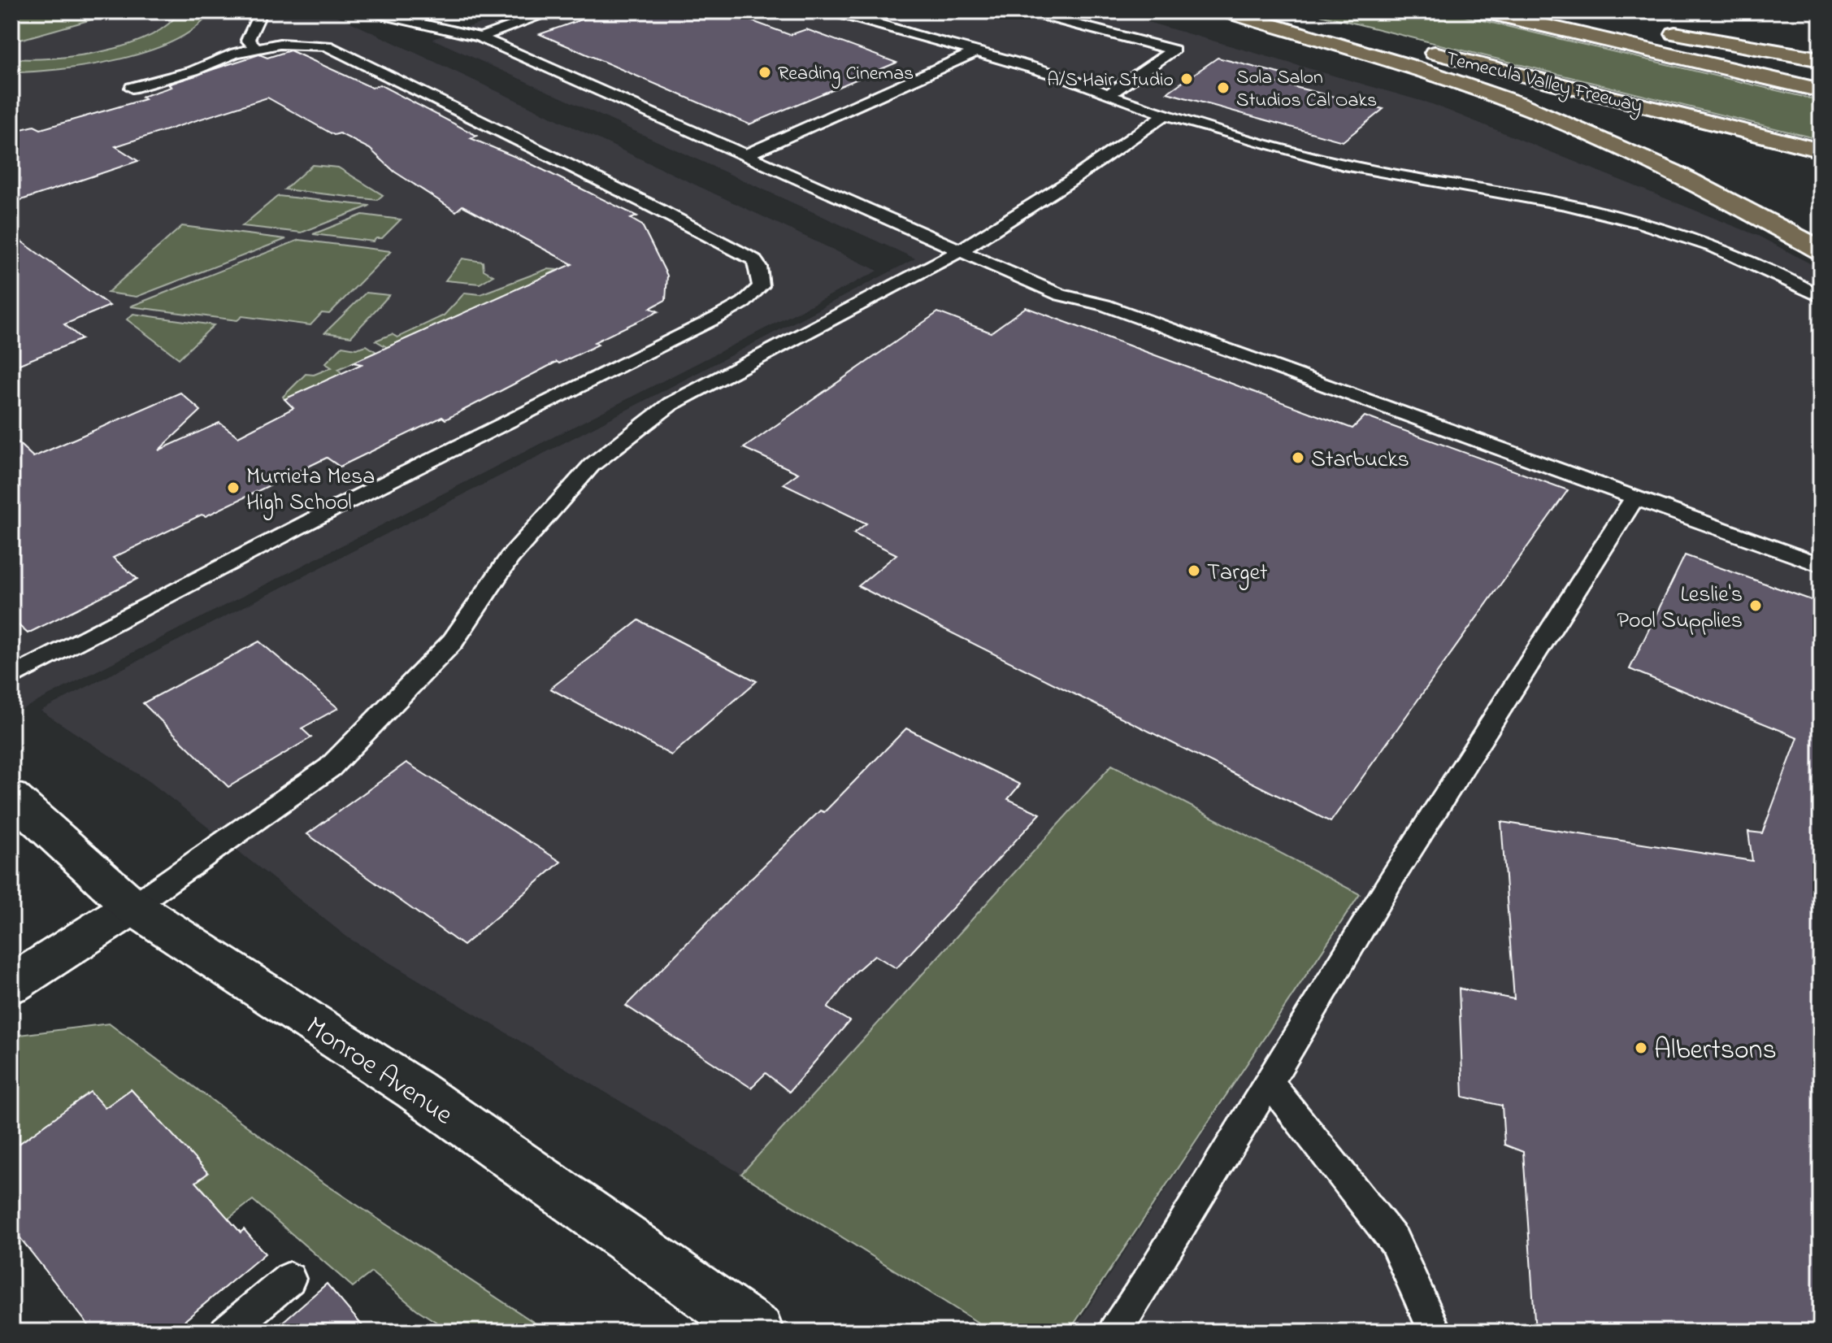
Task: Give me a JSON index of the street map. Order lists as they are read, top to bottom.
{
  "streets": {
    "highway": ["Temecula Valley Freeway"],
    "street": ["Monroe Avenue"]
  },
  "places": [
    "Reading Cinemas",
    "A/S Hair Studio",
    "Sola Salon Studios Cal Oaks",
    "Starbucks",
    "Murrieta Mesa High School",
    "Target",
    "Leslie's Pool Supplies",
    "Albertsons"
  ]
}
